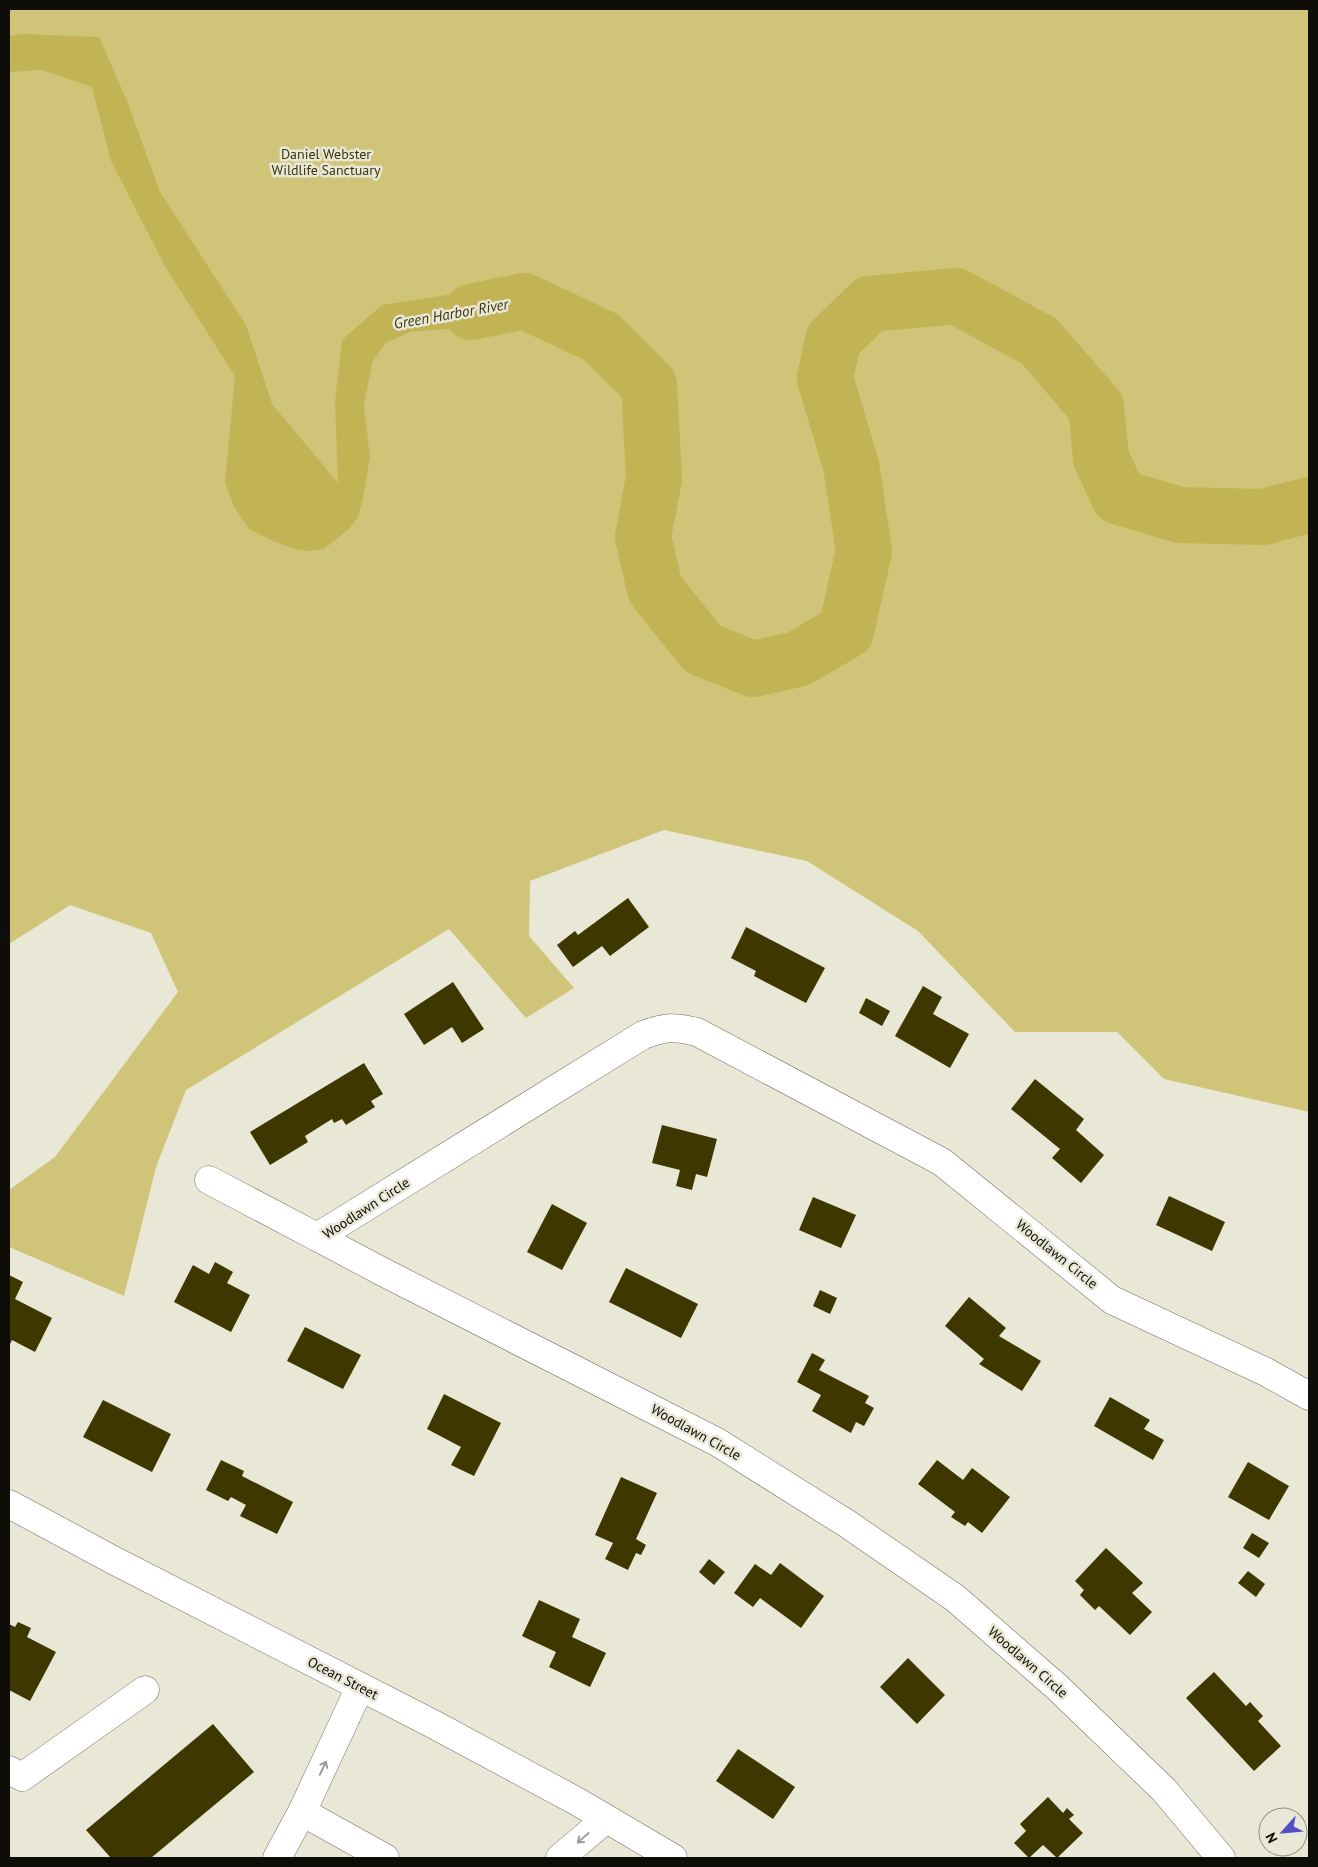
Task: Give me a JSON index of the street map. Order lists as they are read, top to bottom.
{
  "streets": {
    "street": ["Woodlawn Circle", "Ocean Street"]
  },
  "water": ["Green Harbor River"],
  "parks": ["Daniel Webster Wildlife Sanctuary"],
  "north": "bottom left"
}
